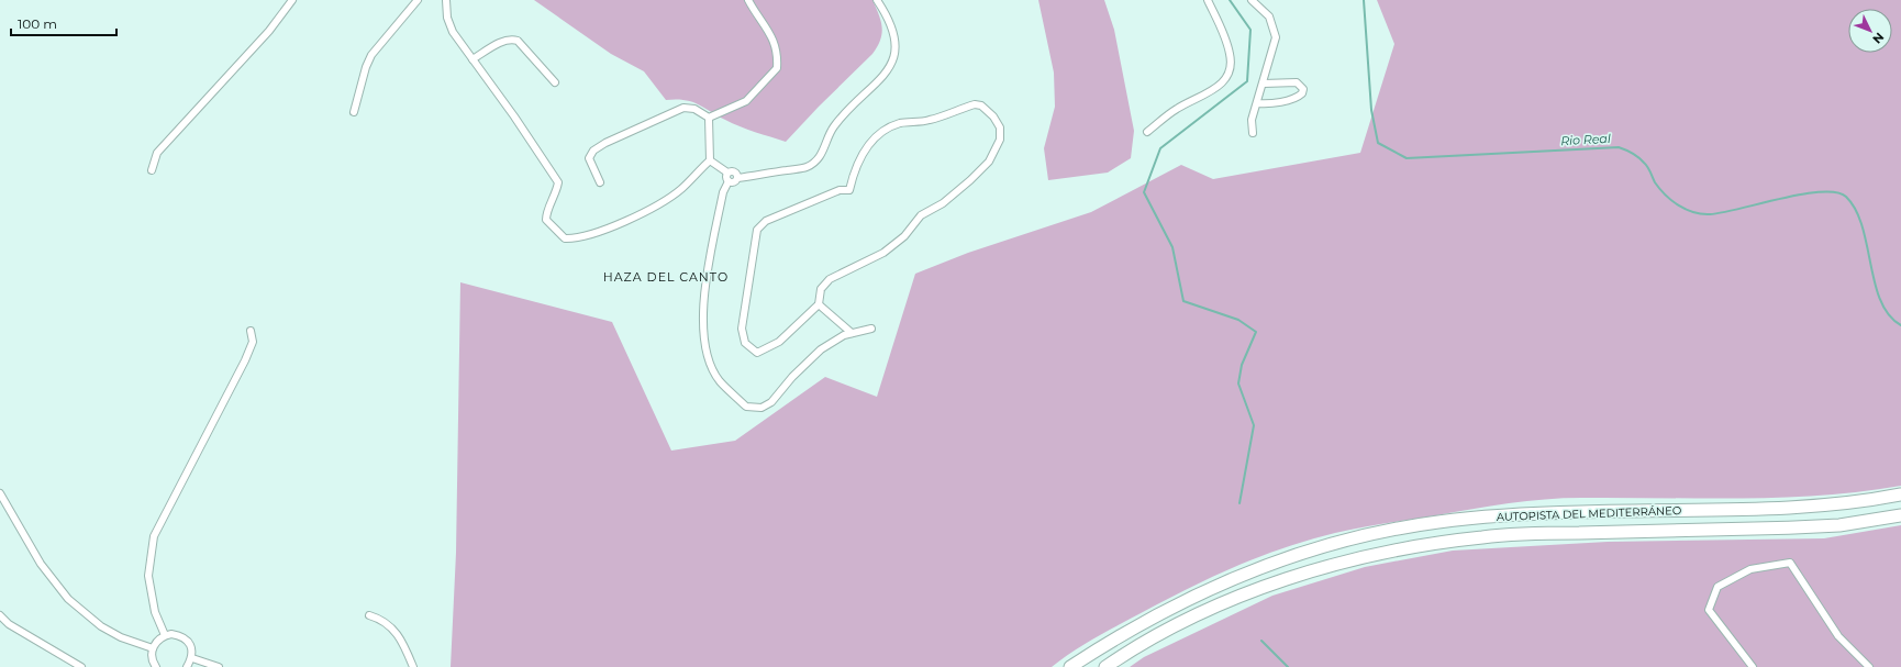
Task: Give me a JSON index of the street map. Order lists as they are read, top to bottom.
{
  "streets": {
    "highway": ["AUTOPISTA DEL MEDITERRÁNEO"]
  },
  "districts": ["HAZA DEL CANTO"],
  "water": ["Rio Real"],
  "scale_bar": "100 m",
  "north": "bottom right"
}
